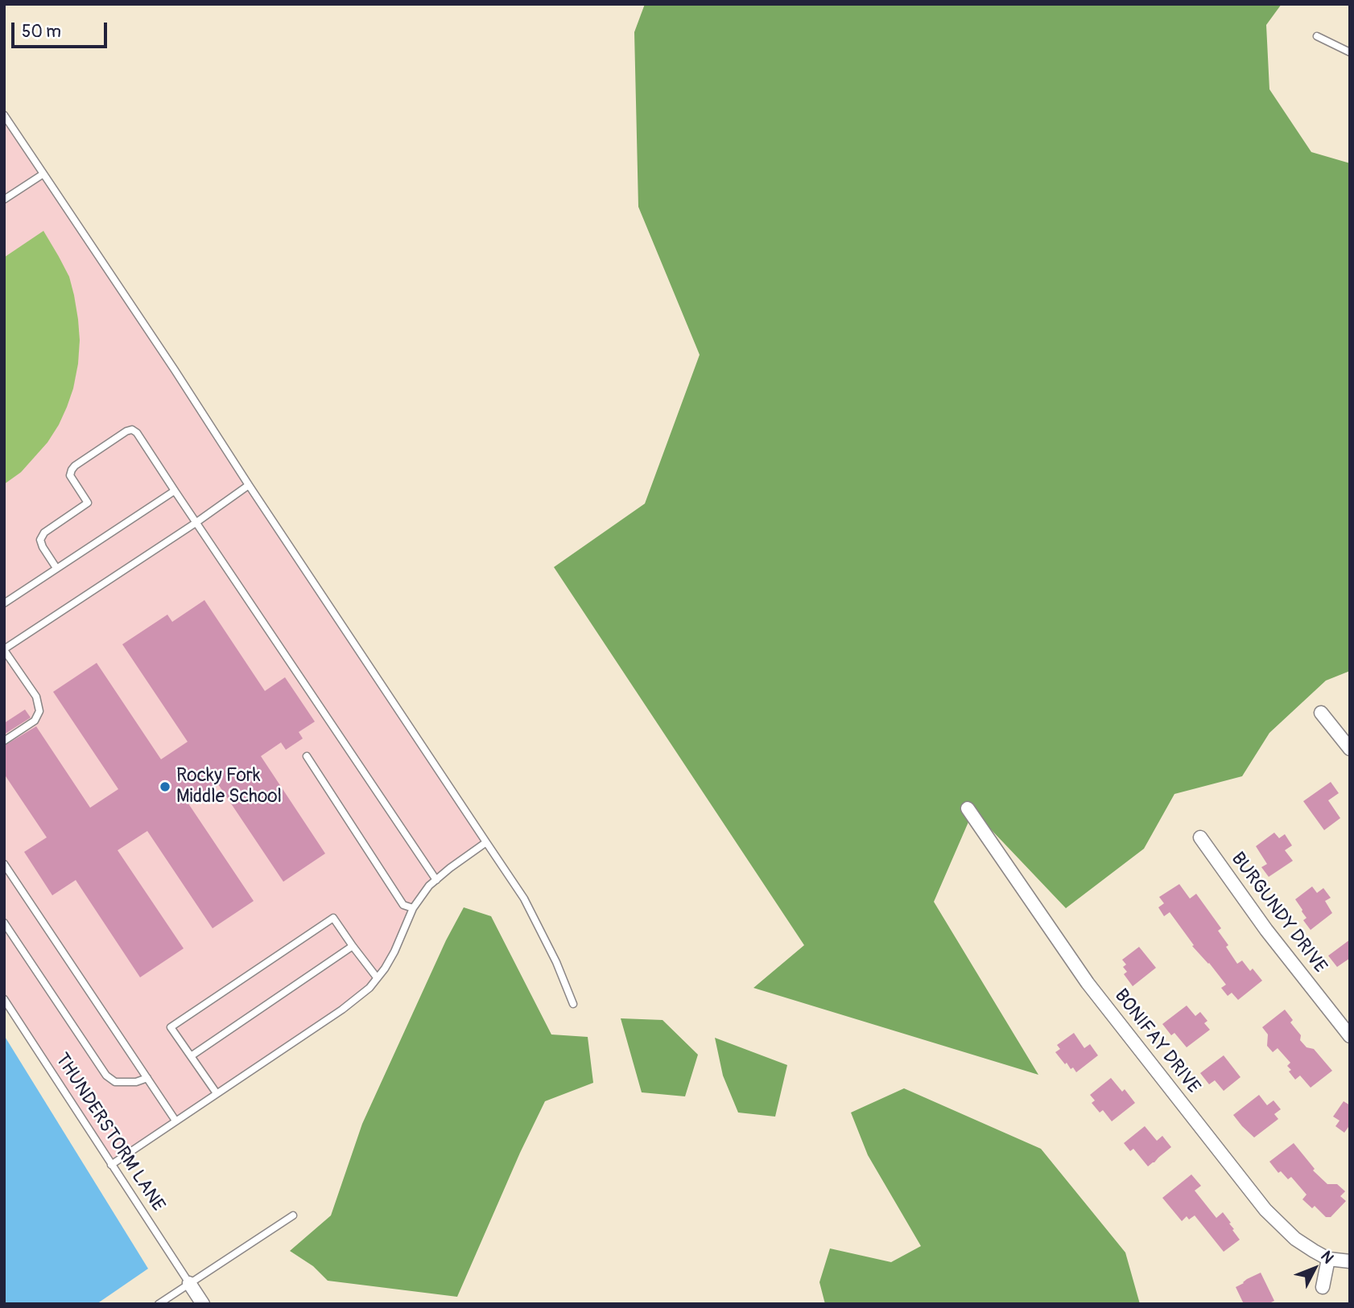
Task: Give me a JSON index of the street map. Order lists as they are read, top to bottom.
{
  "streets": {
    "street": ["BURGUNDY DRIVE", "BONIFAY DRIVE"],
    "lane": ["THUNDERSTORM LANE"]
  },
  "places": ["Rocky Fork Middle School"],
  "scale_bar": "50 m",
  "north": "top right"
}
